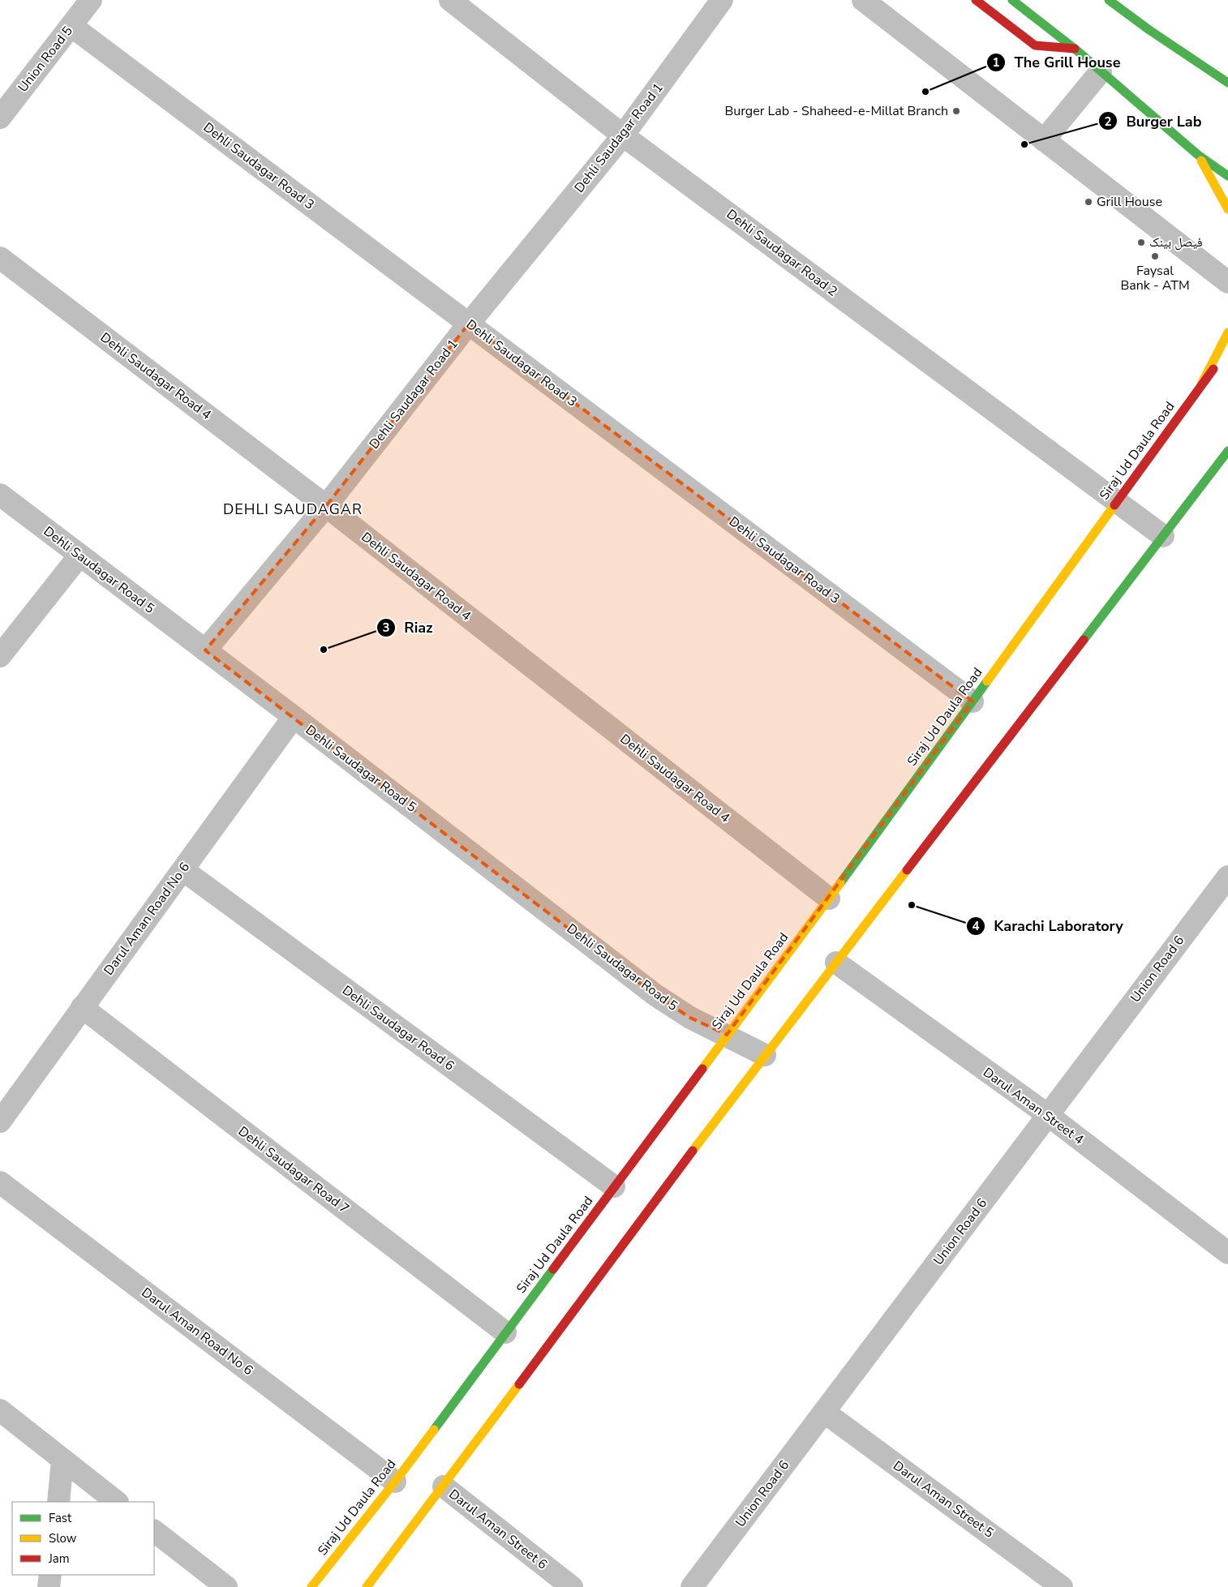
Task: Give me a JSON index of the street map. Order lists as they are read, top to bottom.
{
  "streets": {
    "main road": ["Siraj Ud Daula Road"],
    "street": [
      "Union Road 5",
      "Dehli Saudagar Road 1",
      "Dehli Saudagar Road 3",
      "Dehli Saudagar Road 2",
      "Dehli Saudagar Road 4",
      "Dehli Saudagar Road 5",
      "Darul Aman Road No 6",
      "Union Road 6",
      "Dehli Saudagar Road 6",
      "Darul Aman Street 4",
      "Dehli Saudagar Road 7",
      "Darul Aman Street 5",
      "Darul Aman Street 6"
    ]
  },
  "crossings": [
    ["Union Road 5", "Dehli Saudagar Road 3"],
    ["Dehli Saudagar Road 1", "Dehli Saudagar Road 3"],
    ["Dehli Saudagar Road 1", "Dehli Saudagar Road 2"],
    ["Dehli Saudagar Road 1", "Dehli Saudagar Road 4"],
    ["Dehli Saudagar Road 1", "Dehli Saudagar Road 5"],
    ["Dehli Saudagar Road 3", "Siraj Ud Daula Road"],
    ["Dehli Saudagar Road 2", "Siraj Ud Daula Road"],
    ["Dehli Saudagar Road 4", "Siraj Ud Daula Road"],
    ["Siraj Ud Daula Road", "Dehli Saudagar Road 5"],
    ["Siraj Ud Daula Road", "Darul Aman Road No 6"],
    ["Siraj Ud Daula Road", "Dehli Saudagar Road 6"],
    ["Siraj Ud Daula Road", "Dehli Saudagar Road 7"],
    ["Dehli Saudagar Road 5", "Darul Aman Road No 6"],
    ["Darul Aman Road No 6", "Dehli Saudagar Road 6"],
    ["Darul Aman Road No 6", "Dehli Saudagar Road 7"],
    ["Union Road 6", "Darul Aman Street 4"],
    ["Union Road 6", "Darul Aman Street 5"]
  ],
  "districts": ["DEHLI SAUDAGAR"],
  "places": [
    "The Grill House",
    "Burger Lab - Shaheed-e-Millat Branch",
    "Burger Lab",
    "Grill House",
    "فیصل بینک",
    "Faysal Bank - ATM",
    "Riaz",
    "Karachi Laboratory"
  ],
  "legend": ["Fast", "Slow", "Jam"]
}
